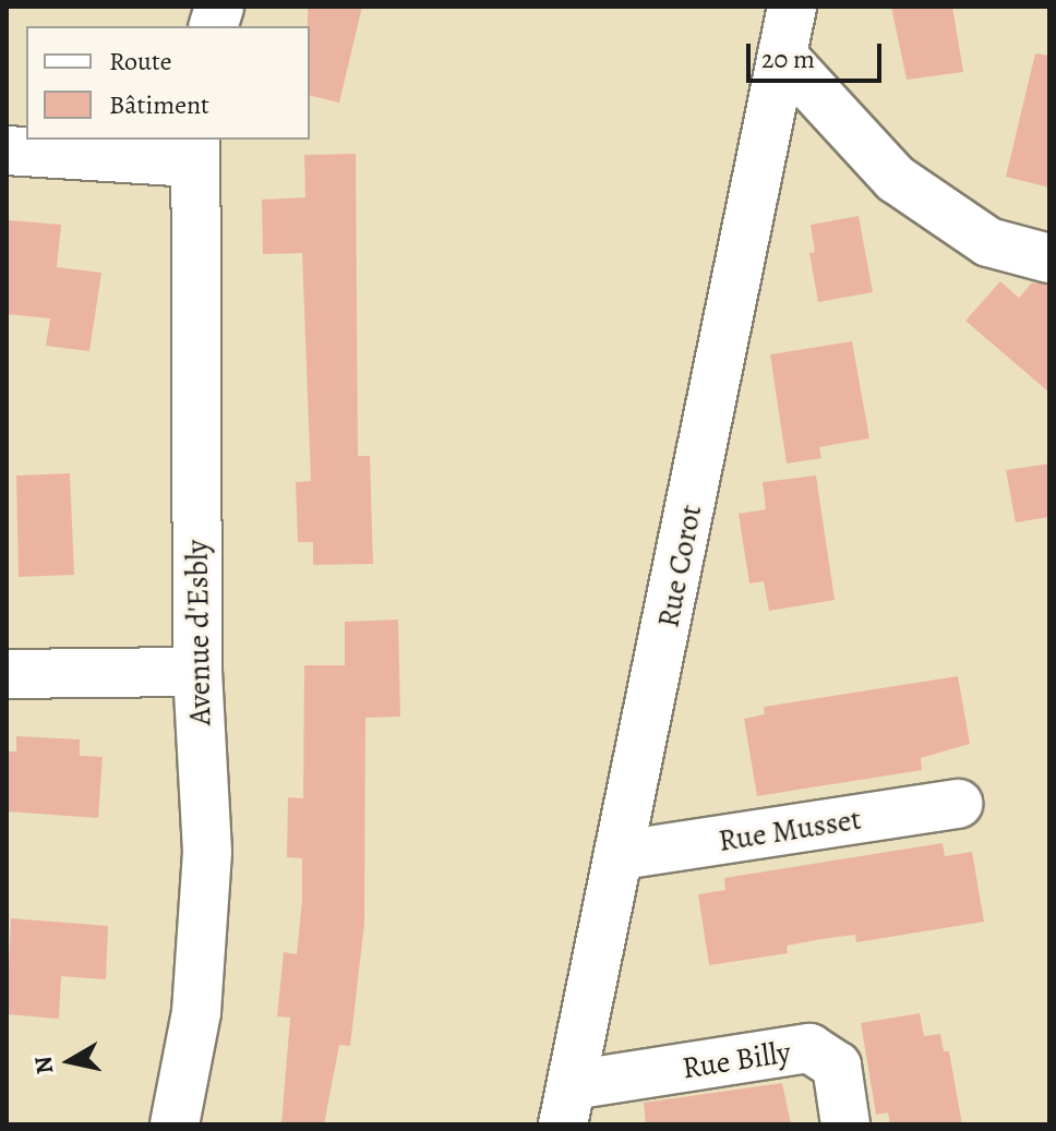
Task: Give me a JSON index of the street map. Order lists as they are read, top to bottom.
{
  "streets": {
    "street": [
      "Rue Corot",
      "Avenue d'Esbly",
      "Rue Musset",
      "Rue Billy"
    ]
  },
  "crossings": [
    ["Rue Corot", "Rue Musset"],
    ["Rue Corot", "Rue Billy"]
  ],
  "legend": ["Route", "Bâtiment"],
  "scale_bar": "20 m",
  "north": "left"
}
